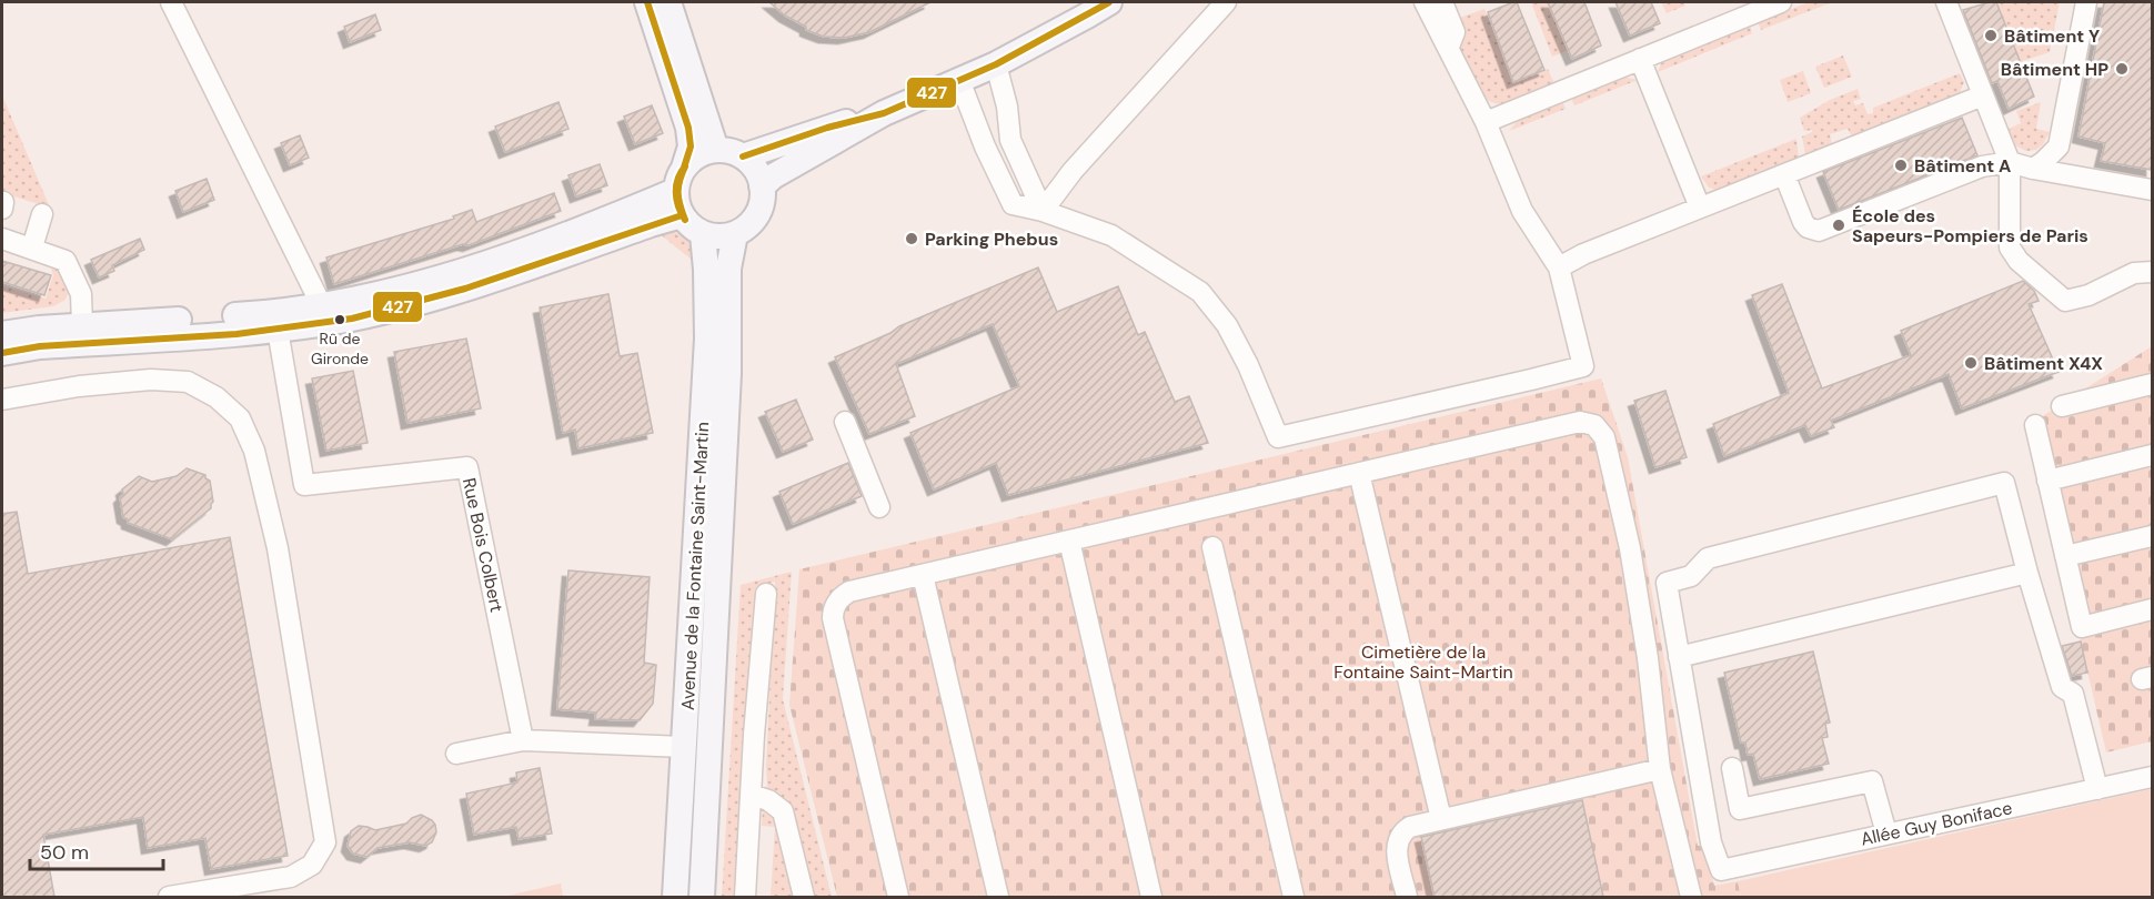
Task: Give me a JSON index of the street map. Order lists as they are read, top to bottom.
{
  "streets": {
    "main road": ["Avenue de la Fontaine Saint-Martin"],
    "street": ["Rue Bois Colbert", "Allée Guy Boniface"]
  },
  "parks": ["Cimetière de la Fontaine Saint-Martin"],
  "places": [
    "Bâtiment Y",
    "Bâtiment HP",
    "Bâtiment A",
    "École des Sapeurs-Pompiers de Paris",
    "Parking Phebus",
    "Rû de Gironde",
    "Bâtiment X4X"
  ],
  "lines": ["transit line 427"],
  "scale_bar": "50 m"
}
